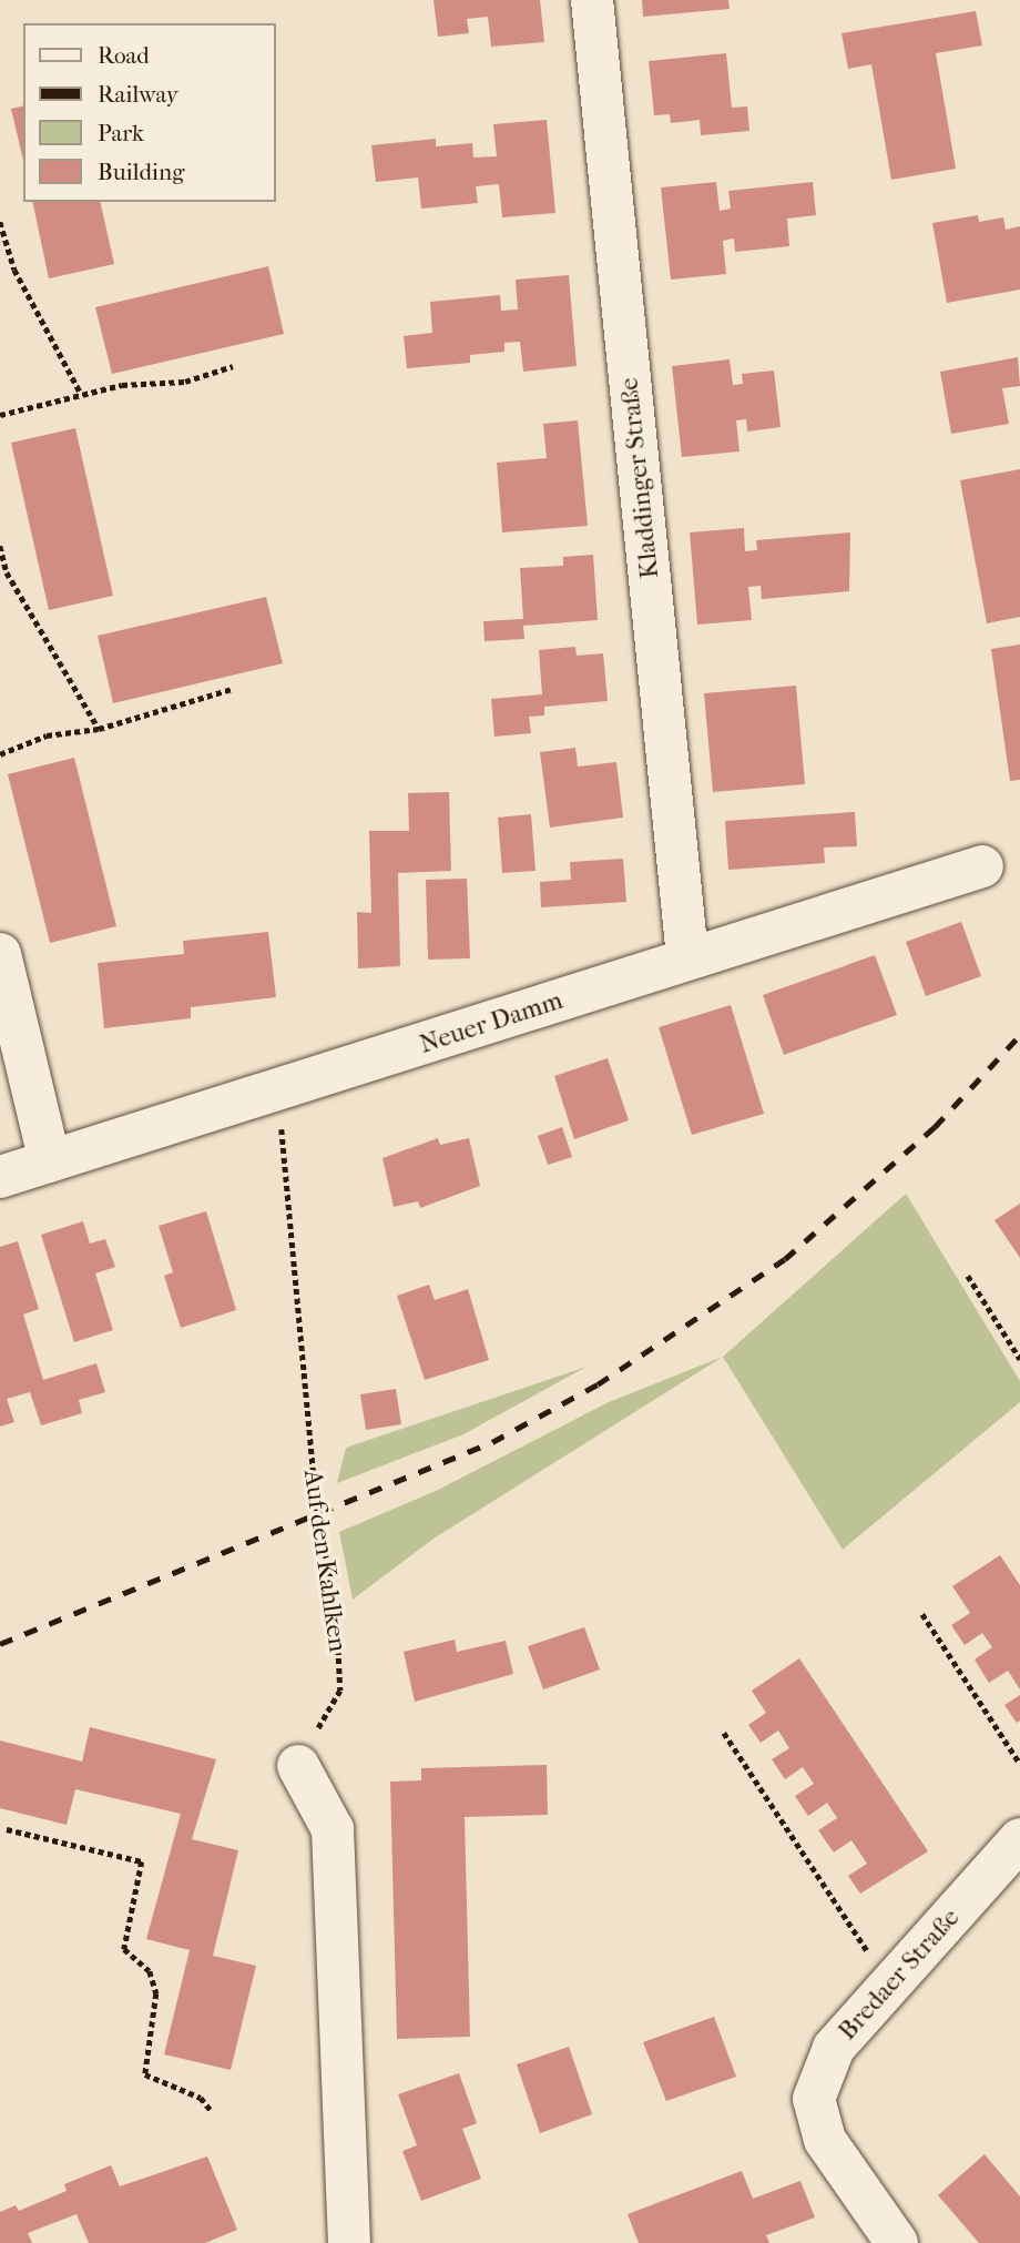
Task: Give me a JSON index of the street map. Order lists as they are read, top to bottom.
{
  "streets": {
    "street": ["Kladdinger Straße", "Neuer Damm", "Bredaer Straße"],
    "path": ["Auf den Kahlken"]
  },
  "crossings": [
    ["Kladdinger Straße", "Neuer Damm"],
    ["Neuer Damm", "Auf den Kahlken"]
  ],
  "legend": [
    "Road",
    "Railway",
    "Park",
    "Building"
  ]
}
